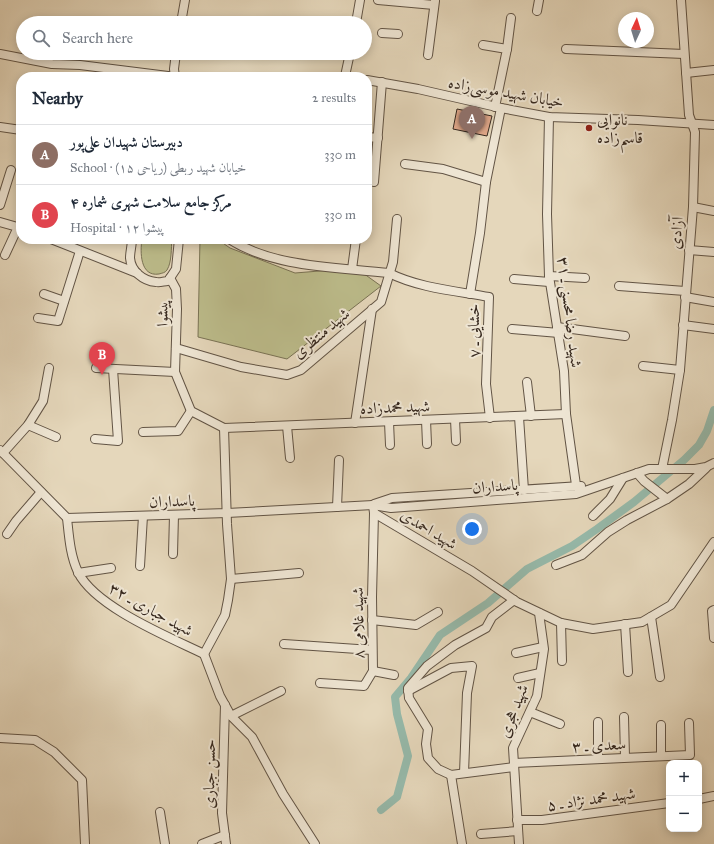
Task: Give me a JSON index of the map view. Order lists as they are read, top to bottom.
{
  "streets": {
    "street": [
      "خیابان شهید موسی‌زاده",
      "آزادی",
      "شهید رضا محسنی ـ ۳۱",
      "پیشوا",
      "خشایی ـ ۷",
      "شهید منتظری",
      "شهید محمدزاده",
      "پاسداران",
      "شهید احمدی",
      "شهید جباری ـ ۳۲",
      "۸ شهید غلامی",
      "شهید هجری",
      "سعدی ـ ۳",
      "حسن جباری",
      "شهید محمد نژاد ـ ۵"
    ]
  },
  "crossings": [
    ["خیابان شهید موسی‌زاده", "آزادی"],
    ["خیابان شهید موسی‌زاده", "شهید رضا محسنی ـ ۳۱"],
    ["آزادی", "پاسداران"],
    ["شهید رضا محسنی ـ ۳۱", "شهید محمدزاده"],
    ["شهید رضا محسنی ـ ۳۱", "پاسداران"],
    ["پیشوا", "شهید منتظری"],
    ["خشایی ـ ۷", "شهید منتظری"],
    ["خشایی ـ ۷", "شهید محمدزاده"],
    ["پاسداران", "شهید احمدی"],
    ["پاسداران", "شهید جباری ـ ۳۲"],
    ["پاسداران", "۸ شهید غلامی"],
    ["شهید احمدی", "۸ شهید غلامی"],
    ["شهید احمدی", "شهید هجری"],
    ["شهید هجری", "سعدی ـ ۳"],
    ["شهید هجری", "شهید محمد نژاد ـ ۵"]
  ],
  "places": ["نانوایی قاسم‌زاده"],
  "north": "top",
  "page": {
    "search": "Search here",
    "heading": ["Nearby", "2 results"],
    "pins": ["A", "B"],
    "list": [
      {
        "mark": "A",
        "name": "دبیرستان شهیدان علی‌پور",
        "note": "School · خیابان شهید ربطی (ریاحی ۱۵)",
        "value": "330 m"
      },
      {
        "mark": "B",
        "name": "مرکز جامع سلامت شهری شماره ۴",
        "note": "Hospital · پیشوا ۱۲",
        "value": "330 m"
      }
    ],
    "map_buttons": ["+", "−"]
  }
}
